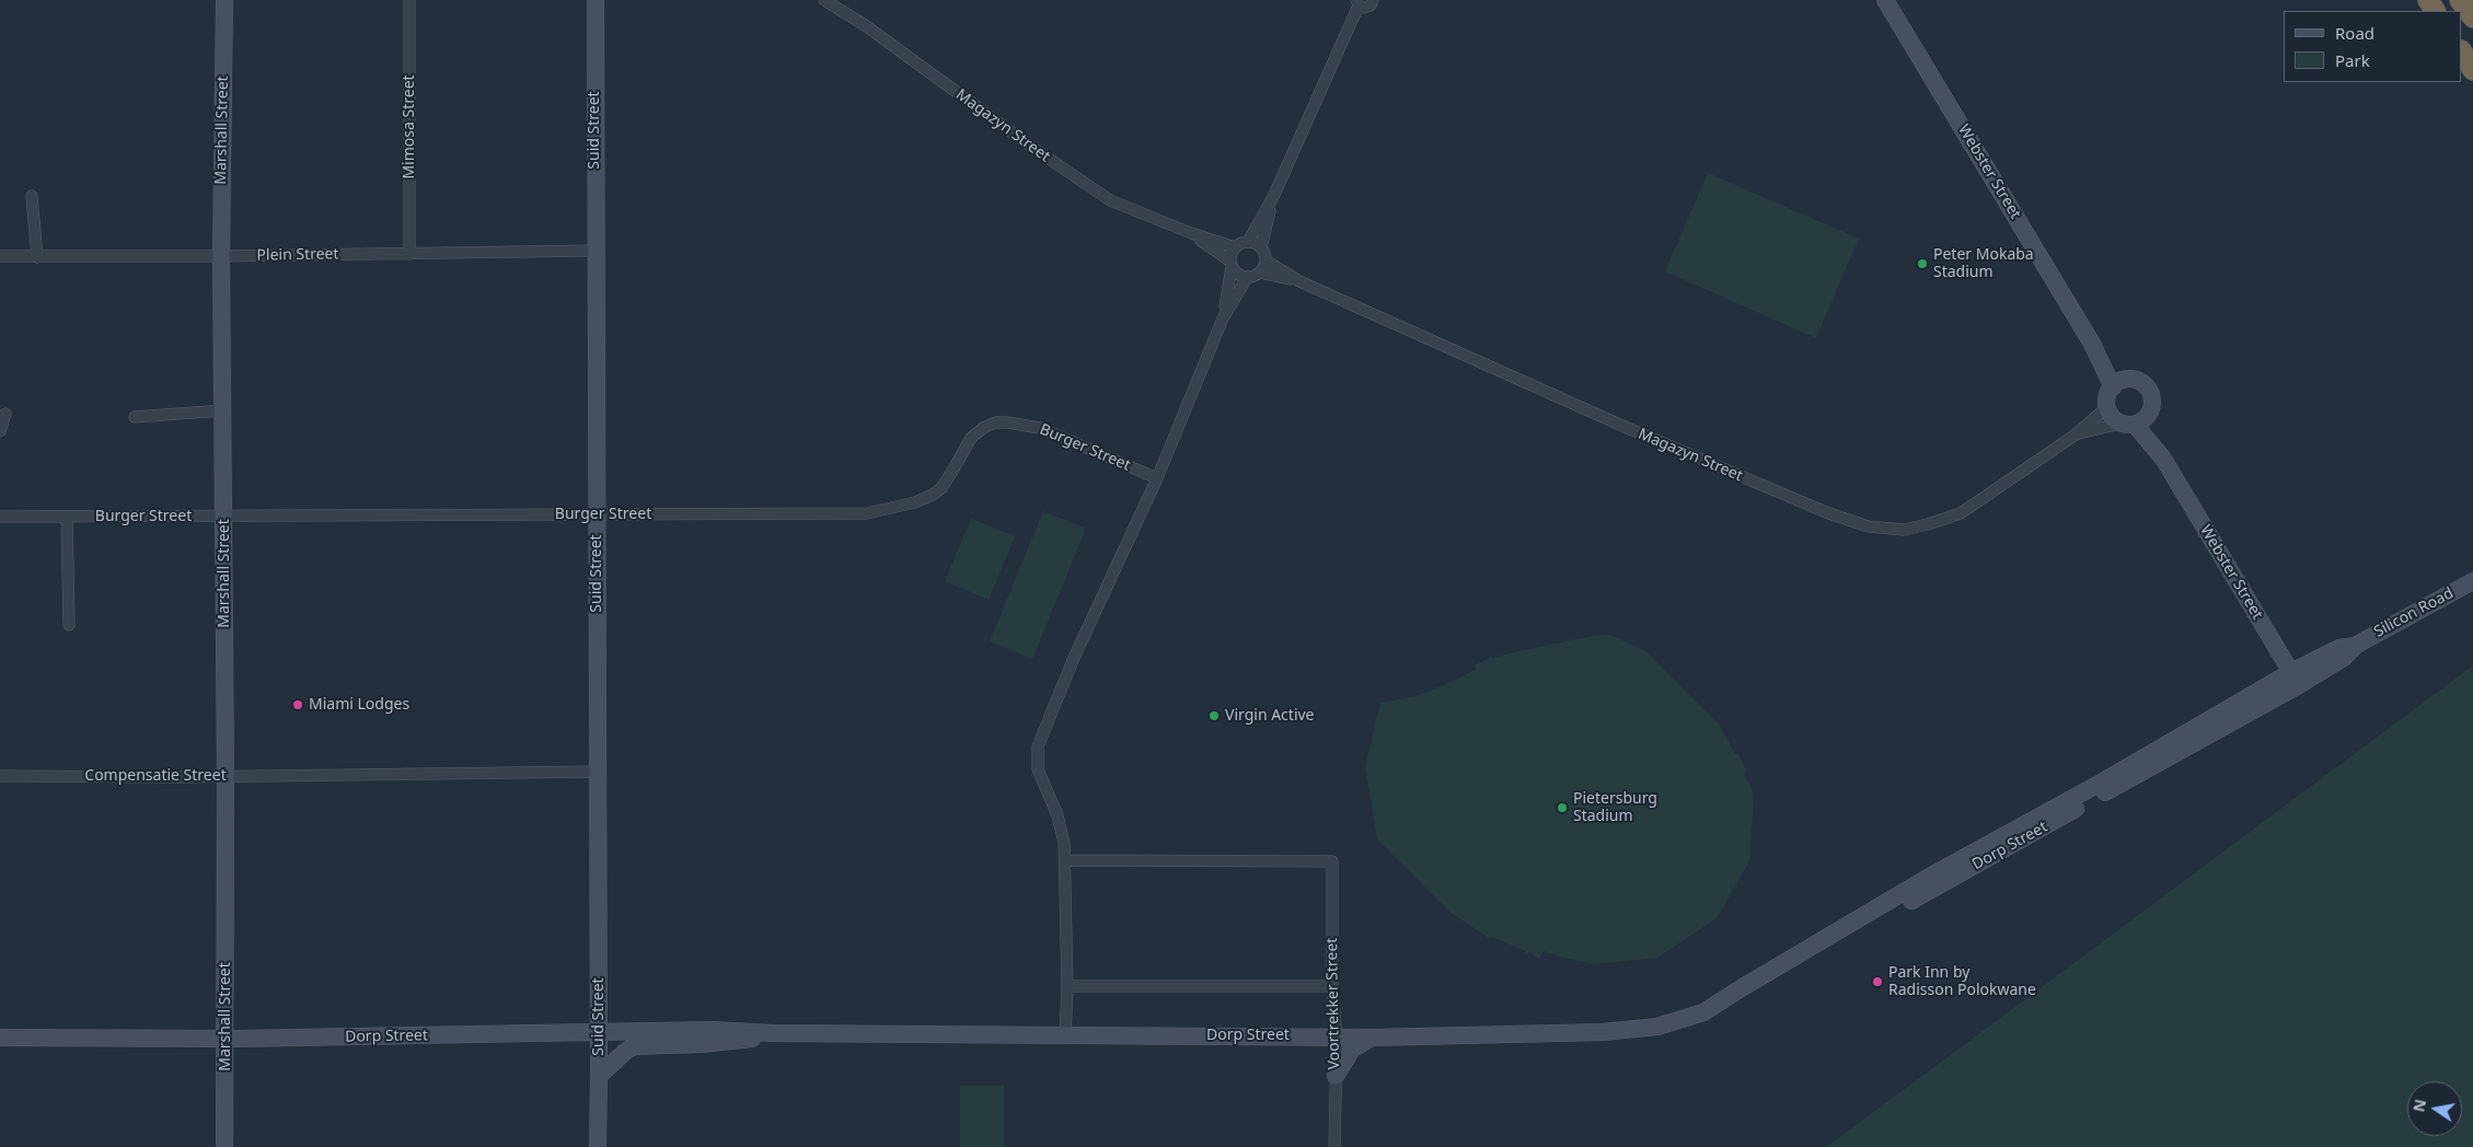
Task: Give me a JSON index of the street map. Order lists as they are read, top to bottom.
{
  "streets": {
    "street": [
      "Magazyn Street",
      "Mimosa Street",
      "Marshall Street",
      "Suid Street",
      "Webster Street",
      "Plein Street",
      "Burger Street",
      "Silicon Road",
      "Compensatie Street",
      "Dorp Street",
      "Voortrekker Street"
    ]
  },
  "crossings": [
    ["Magazyn Street", "Webster Street"],
    ["Mimosa Street", "Plein Street"],
    ["Marshall Street", "Plein Street"],
    ["Marshall Street", "Burger Street"],
    ["Marshall Street", "Compensatie Street"],
    ["Marshall Street", "Dorp Street"],
    ["Suid Street", "Plein Street"],
    ["Suid Street", "Burger Street"],
    ["Suid Street", "Compensatie Street"],
    ["Suid Street", "Dorp Street"],
    ["Webster Street", "Silicon Road"],
    ["Webster Street", "Dorp Street"],
    ["Silicon Road", "Dorp Street"],
    ["Dorp Street", "Voortrekker Street"]
  ],
  "places": [
    "Peter Mokaba Stadium",
    "Miami Lodges",
    "Virgin Active",
    "Pietersburg Stadium",
    "Park Inn by Radisson Polokwane"
  ],
  "legend": ["Road", "Park"],
  "north": "left"
}
